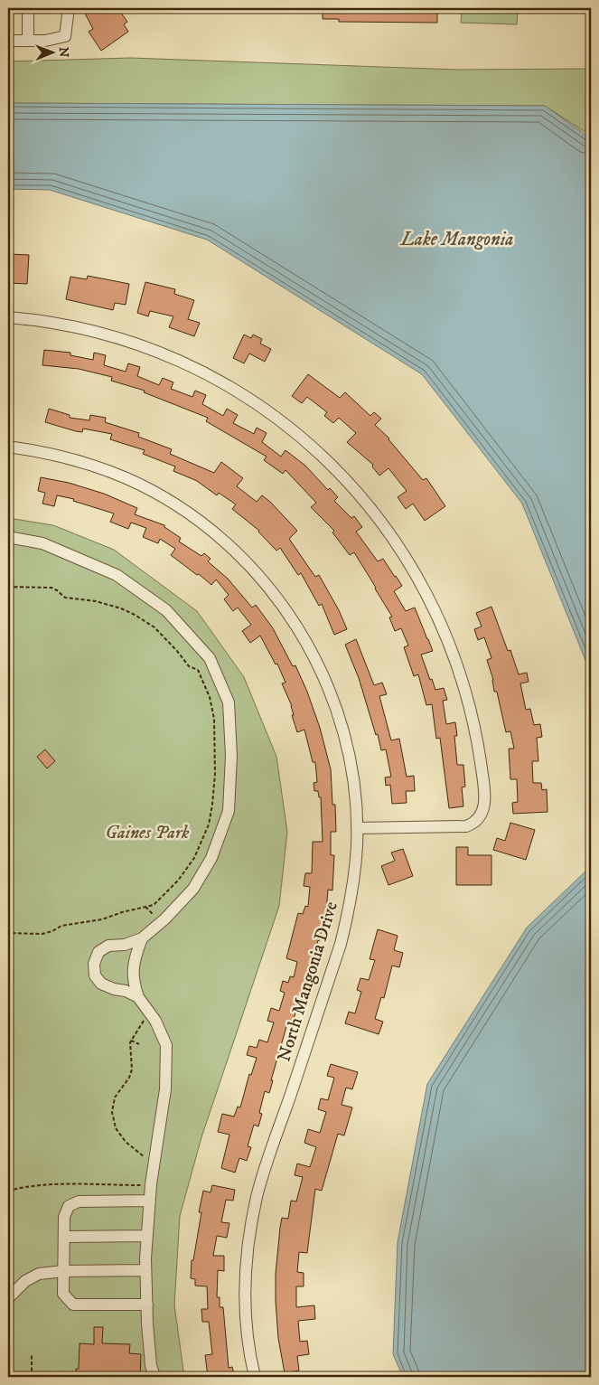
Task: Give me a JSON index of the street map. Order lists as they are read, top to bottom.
{
  "streets": {
    "street": ["North Mangonia Drive"]
  },
  "water": ["Lake Mangonia"],
  "parks": ["Gaines Park"],
  "north": "right"
}
